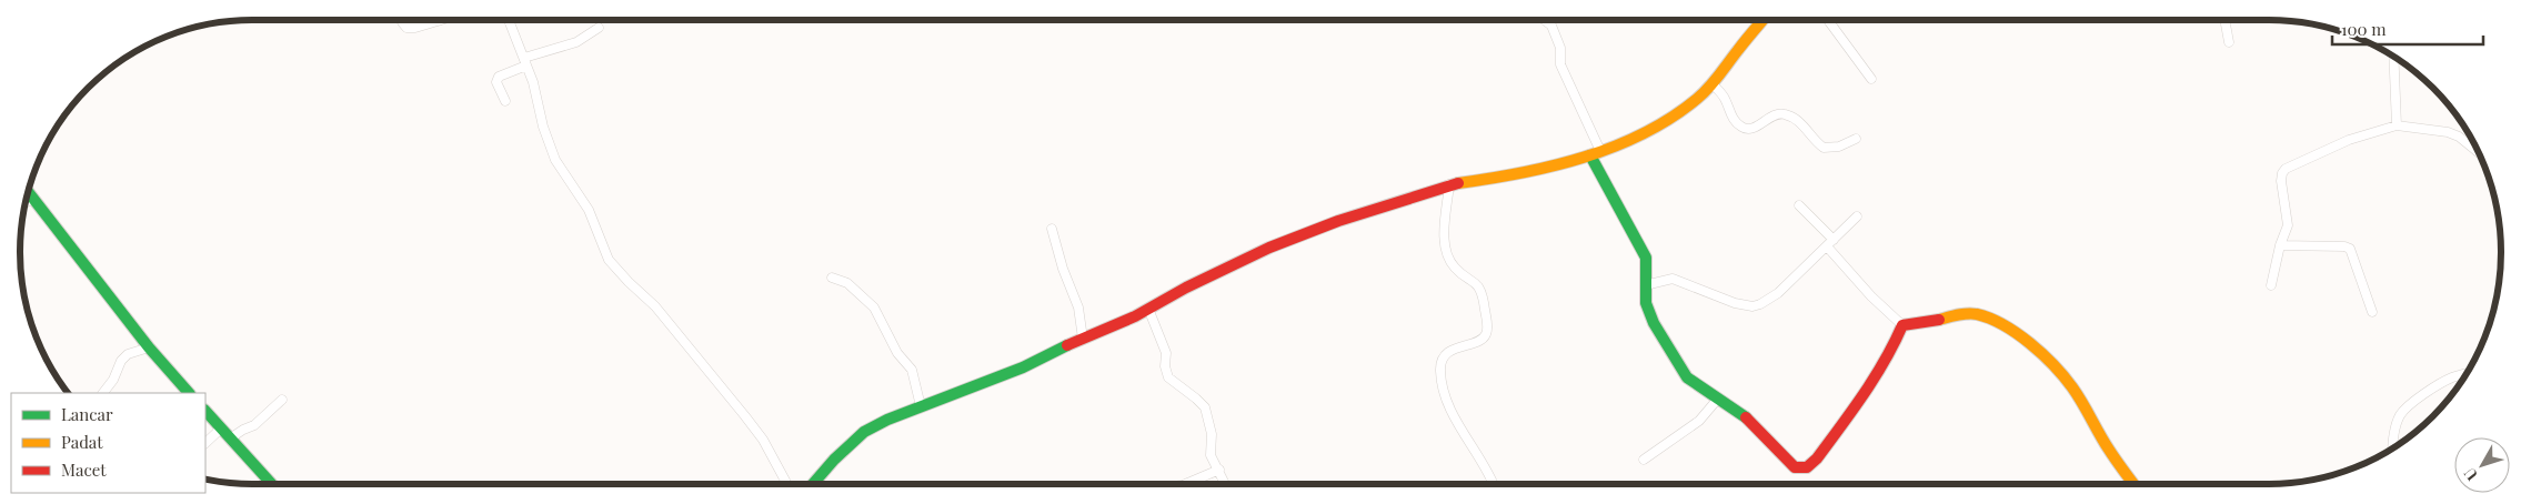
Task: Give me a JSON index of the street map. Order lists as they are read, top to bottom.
{
  "legend": ["Lancar", "Padat", "Macet"],
  "scale_bar": "100 m",
  "north": "bottom left"
}
